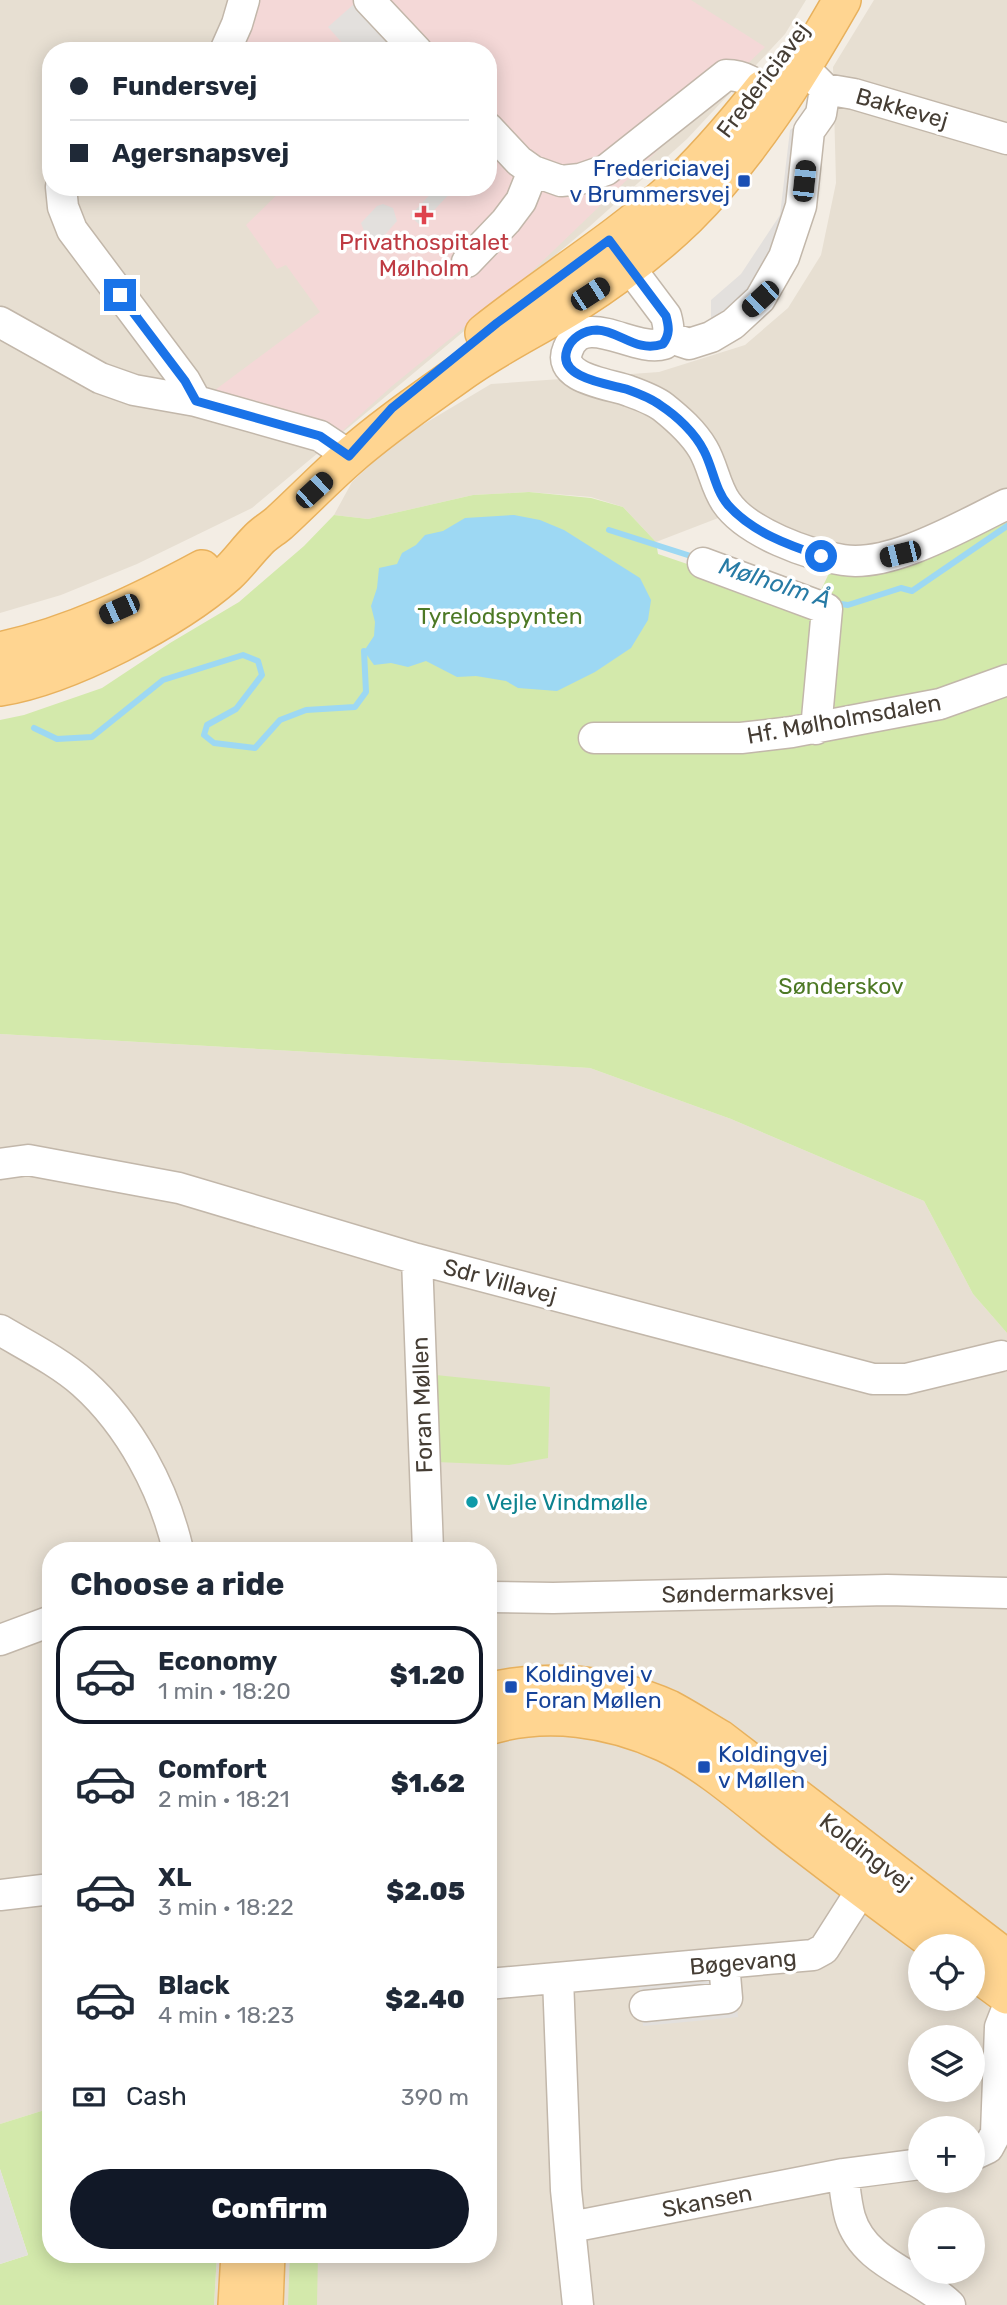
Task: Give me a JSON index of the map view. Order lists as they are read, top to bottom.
{
  "streets": {
    "main road": ["Fredericiavej", "Koldingvej"],
    "street": [
      "Bakkevej",
      "Hf. Mølholmsdalen",
      "Sdr Villavej",
      "Foran Møllen",
      "Søndermarksvej",
      "Bøgevang",
      "Skansen"
    ]
  },
  "crossings": [
    ["Fredericiavej", "Bakkevej"],
    ["Sdr Villavej", "Foran Møllen"],
    ["Koldingvej", "Bøgevang"]
  ],
  "water": ["Mølholm Å"],
  "parks": ["Tyrelodspynten", "Sønderskov"],
  "places": {
    "transit": ["Fredericiavej v Brummersvej", "Koldingvej v Foran Møllen", "Koldingvej v Møllen"],
    "health": ["Privathospitalet Mølholm"],
    "other": ["Vejle Vindmølle"]
  },
  "page": {
    "banner": ["Fundersvej", "Agersnapsvej"],
    "heading": "Choose a ride",
    "list": [
      {
        "name": "Economy",
        "note": "1 min · 18:20",
        "value": "$1.20"
      },
      {
        "name": "Comfort",
        "note": "2 min · 18:21",
        "value": "$1.62"
      },
      {
        "name": "XL",
        "note": "3 min · 18:22",
        "value": "$2.05"
      },
      {
        "name": "Black",
        "note": "4 min · 18:23",
        "value": "$2.40"
      }
    ],
    "map_buttons": ["+", "−"],
    "pay": ["Cash", "390 m"],
    "buttons": "Confirm"
  }
}
